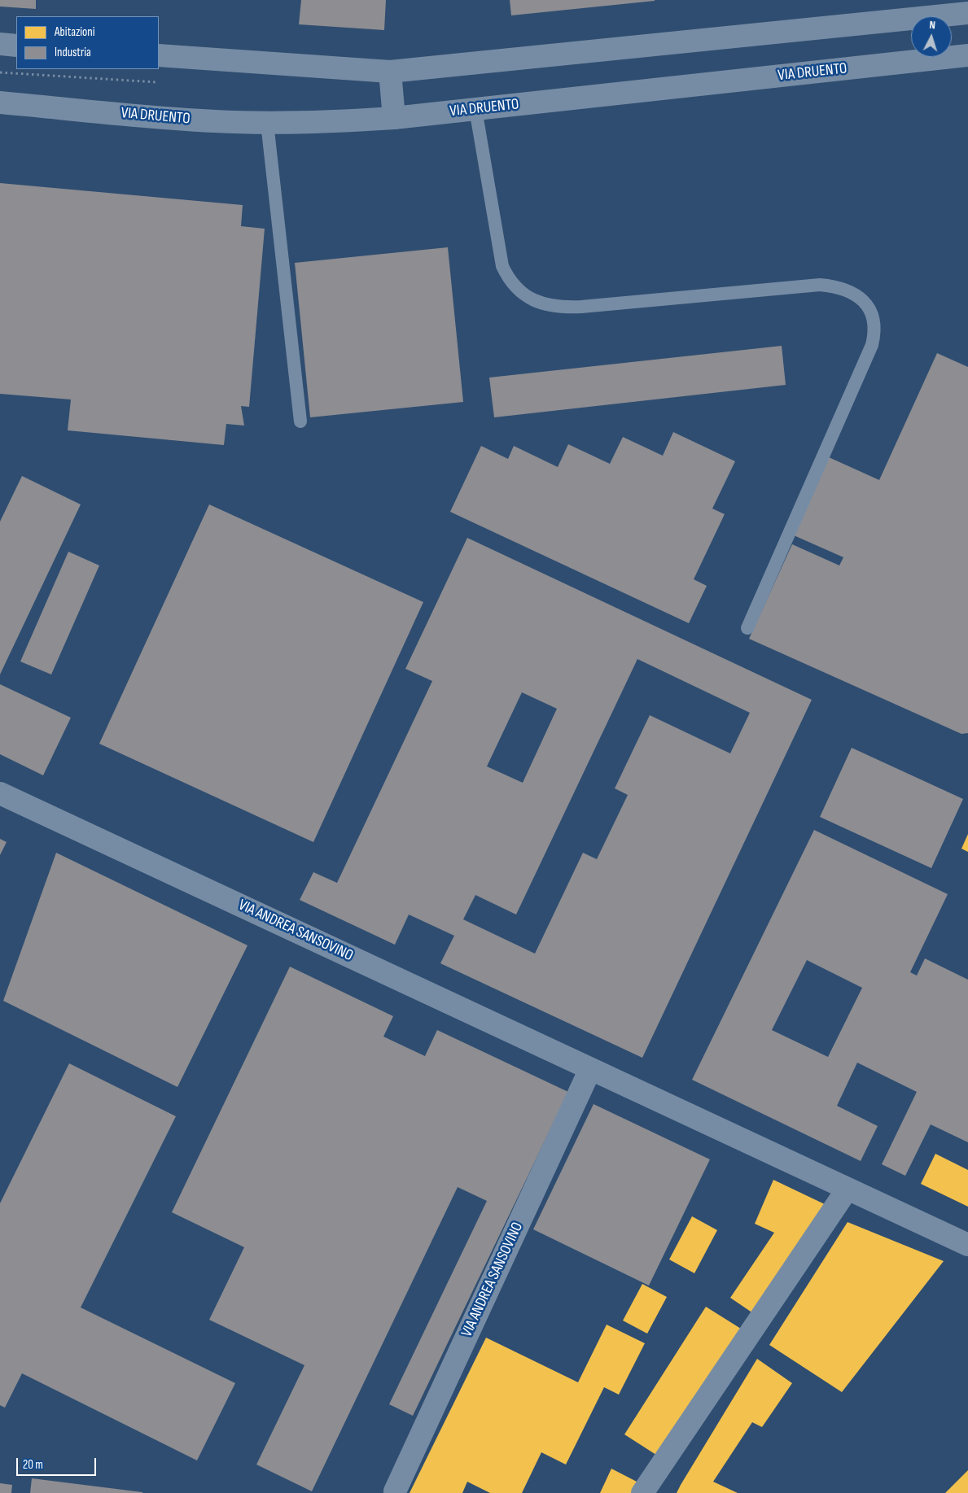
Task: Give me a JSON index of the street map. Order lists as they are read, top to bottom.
{
  "streets": {
    "street": ["VIA DRUENTO", "VIA ANDREA SANSOVINO"]
  },
  "legend": ["Abitazioni", "Industria"],
  "scale_bar": "20 m",
  "north": "top"
}
